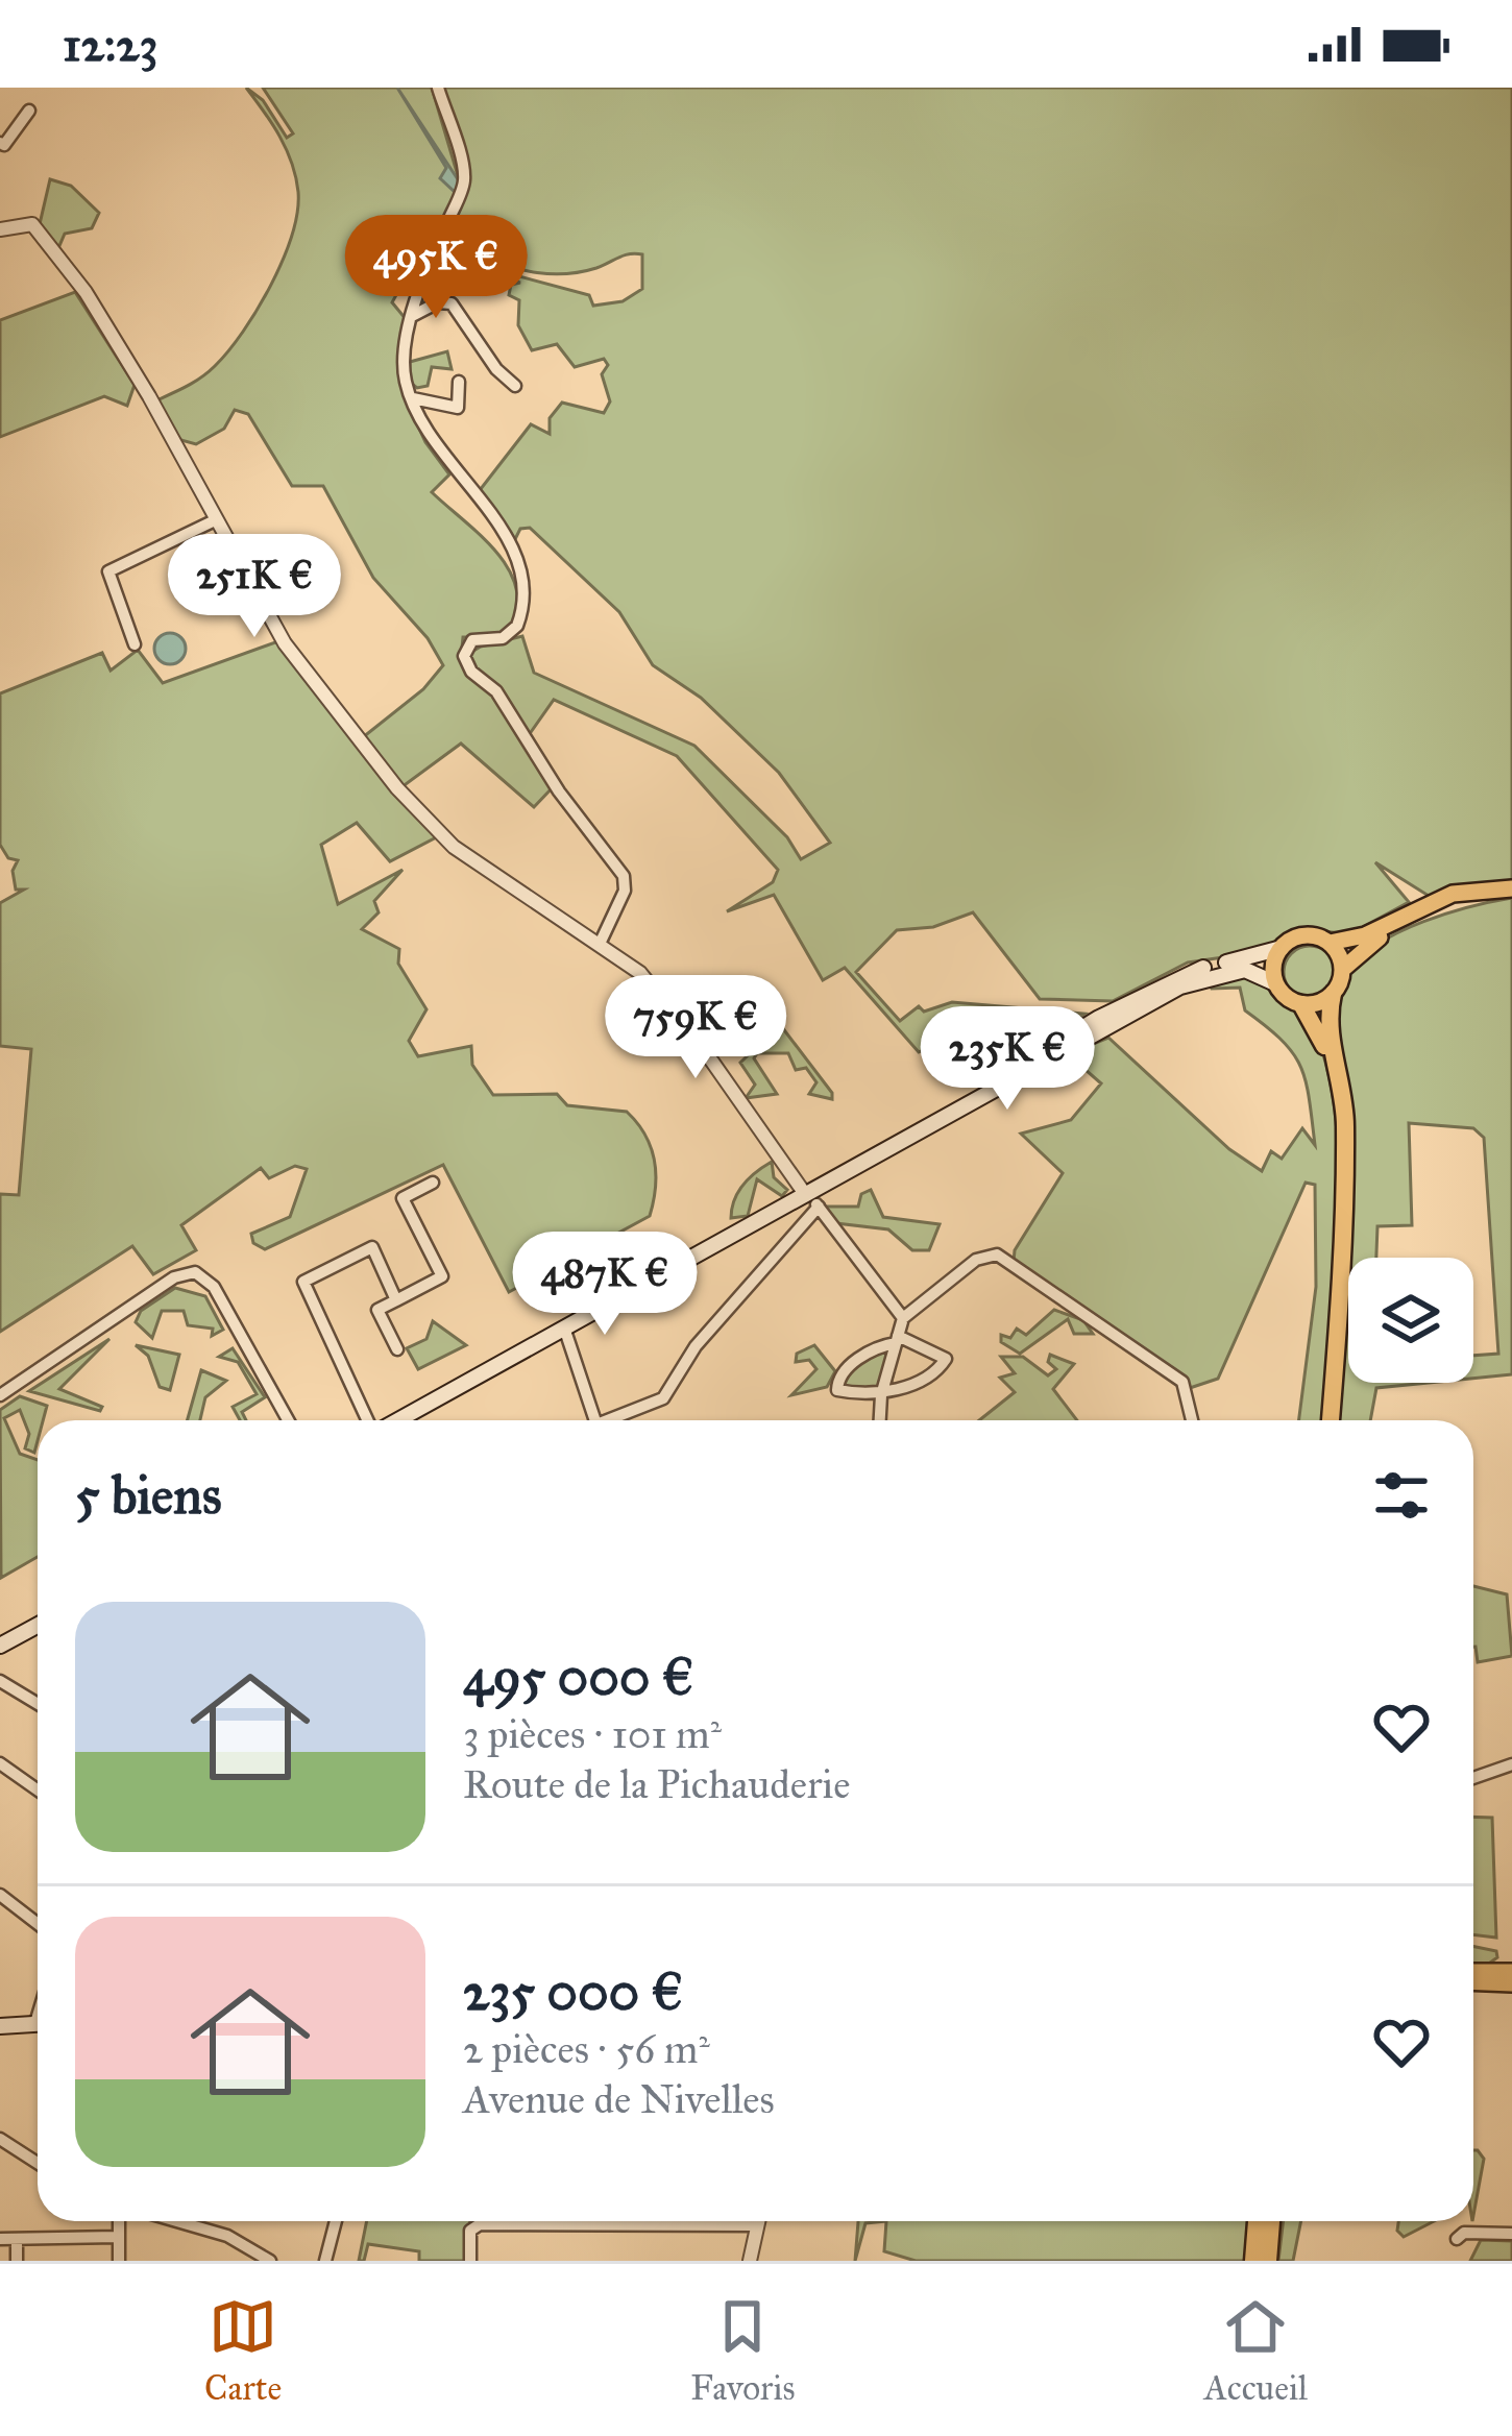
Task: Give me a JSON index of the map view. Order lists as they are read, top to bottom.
{
  "page": {
    "status": "12:23",
    "price": [
      "495K €",
      "251K €",
      "759K €",
      "235K €",
      "487K €"
    ],
    "heading": "5 biens",
    "list": [
      {
        "name": "495 000 €",
        "note": "3 pièces · 101 m² · Route de la Pichauderie"
      },
      {
        "name": "235 000 €",
        "note": "2 pièces · 56 m² · Avenue de Nivelles"
      }
    ],
    "tabs": ["Carte", "Favoris", "Accueil"]
  }
}
